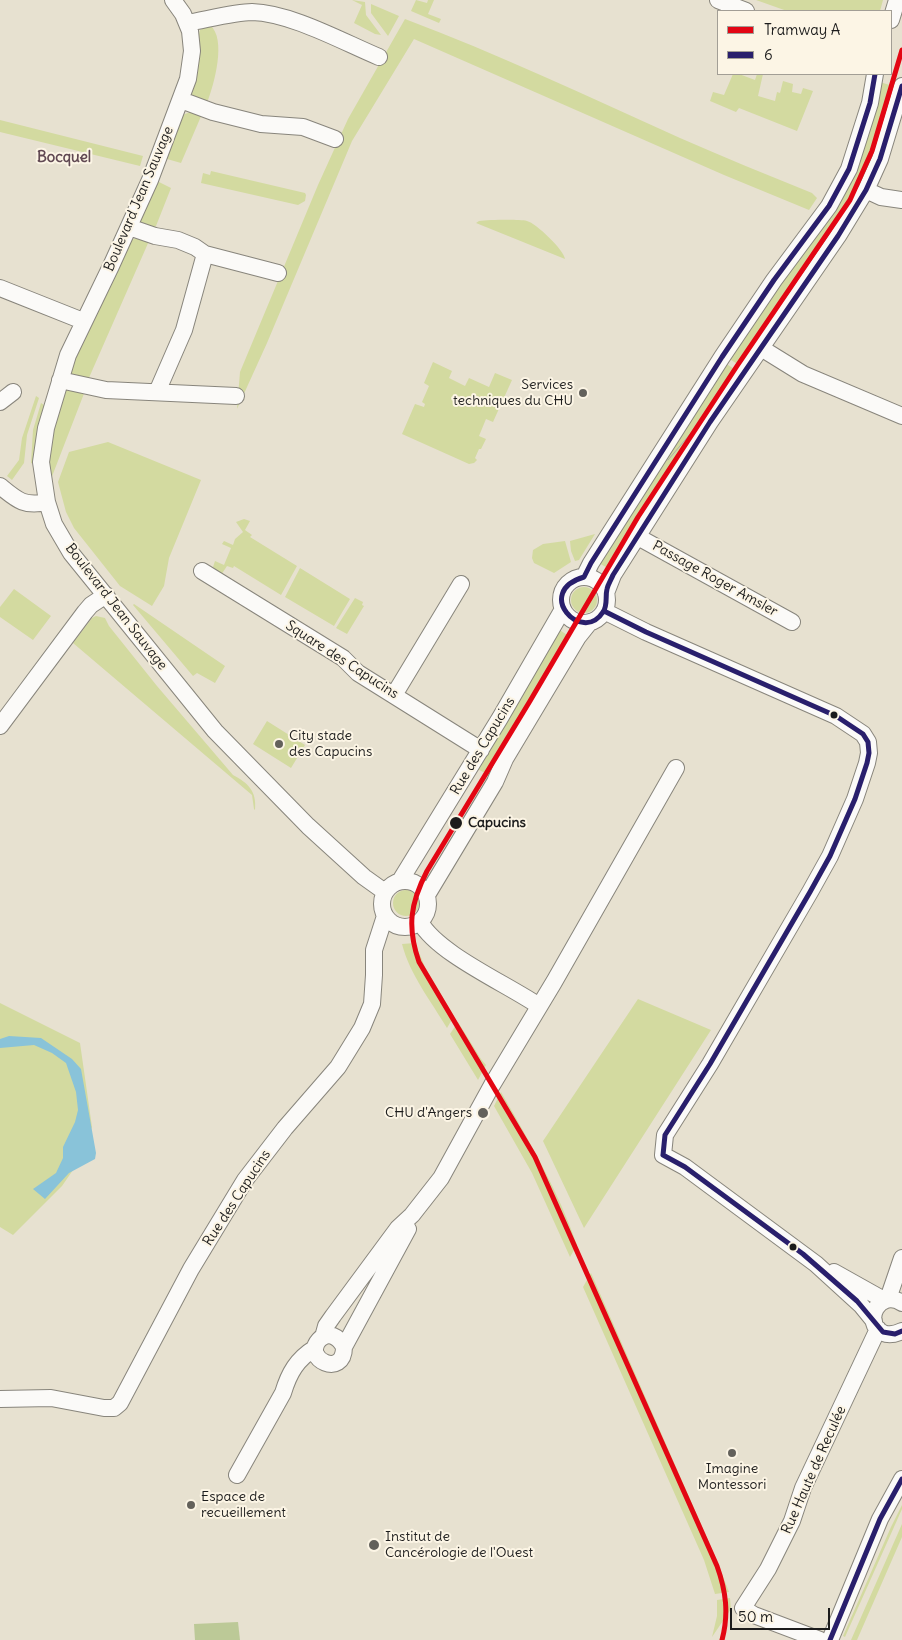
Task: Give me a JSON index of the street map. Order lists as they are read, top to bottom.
{
  "streets": {
    "street": [
      "Boulevard Jean Sauvage",
      "Passage Roger Amsler",
      "Square des Capucins",
      "Rue des Capucins",
      "Rue Haute de Reculée"
    ]
  },
  "crossings": [
    ["Boulevard Jean Sauvage", "Rue des Capucins"],
    ["Square des Capucins", "Rue des Capucins"]
  ],
  "districts": ["Bocquel"],
  "places": [
    "Services techniques du CHU",
    "City stade des Capucins",
    "Capucins",
    "CHU d'Angers",
    "Imagine Montessori",
    "Espace de recueillement",
    "Institut de Cancérologie de l'Ouest"
  ],
  "lines": ["tram line A", "transit line 6"],
  "legend": ["Tramway A", "6"],
  "scale_bar": "50 m"
}
